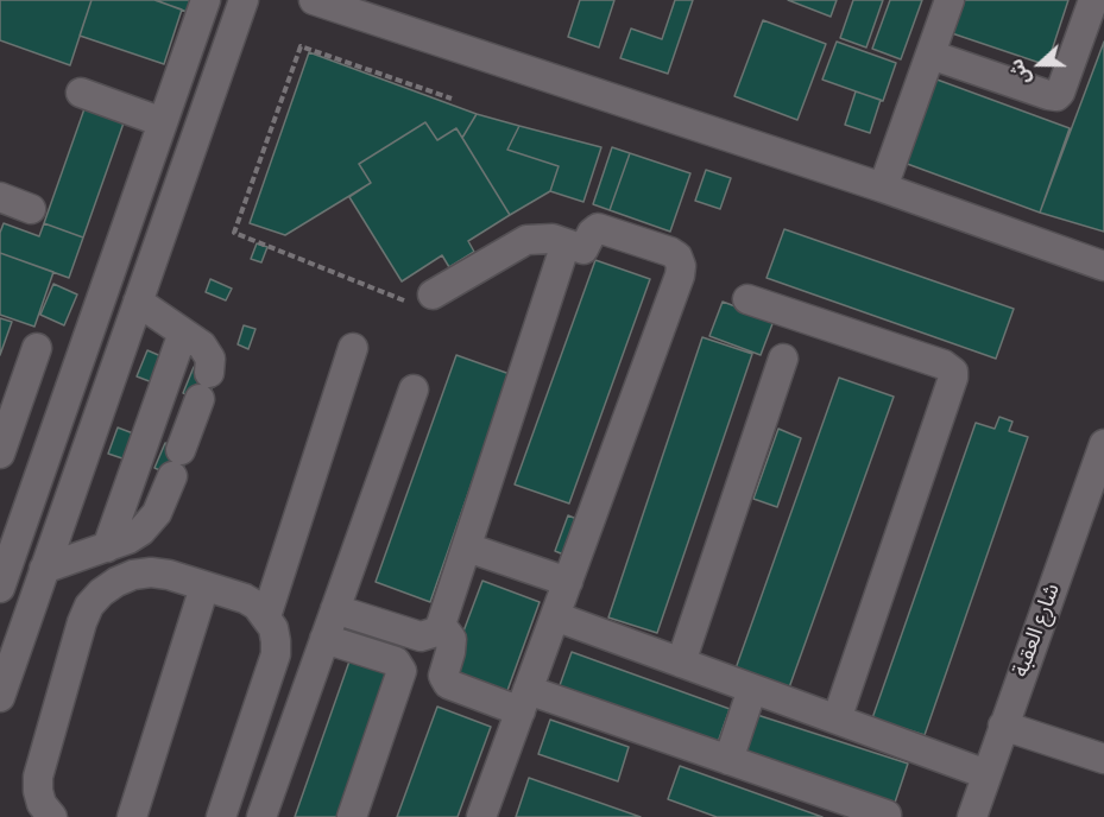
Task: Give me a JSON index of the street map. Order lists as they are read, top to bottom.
{
  "streets": {
    "street": ["شارع العقبة"]
  },
  "north": "left"
}
